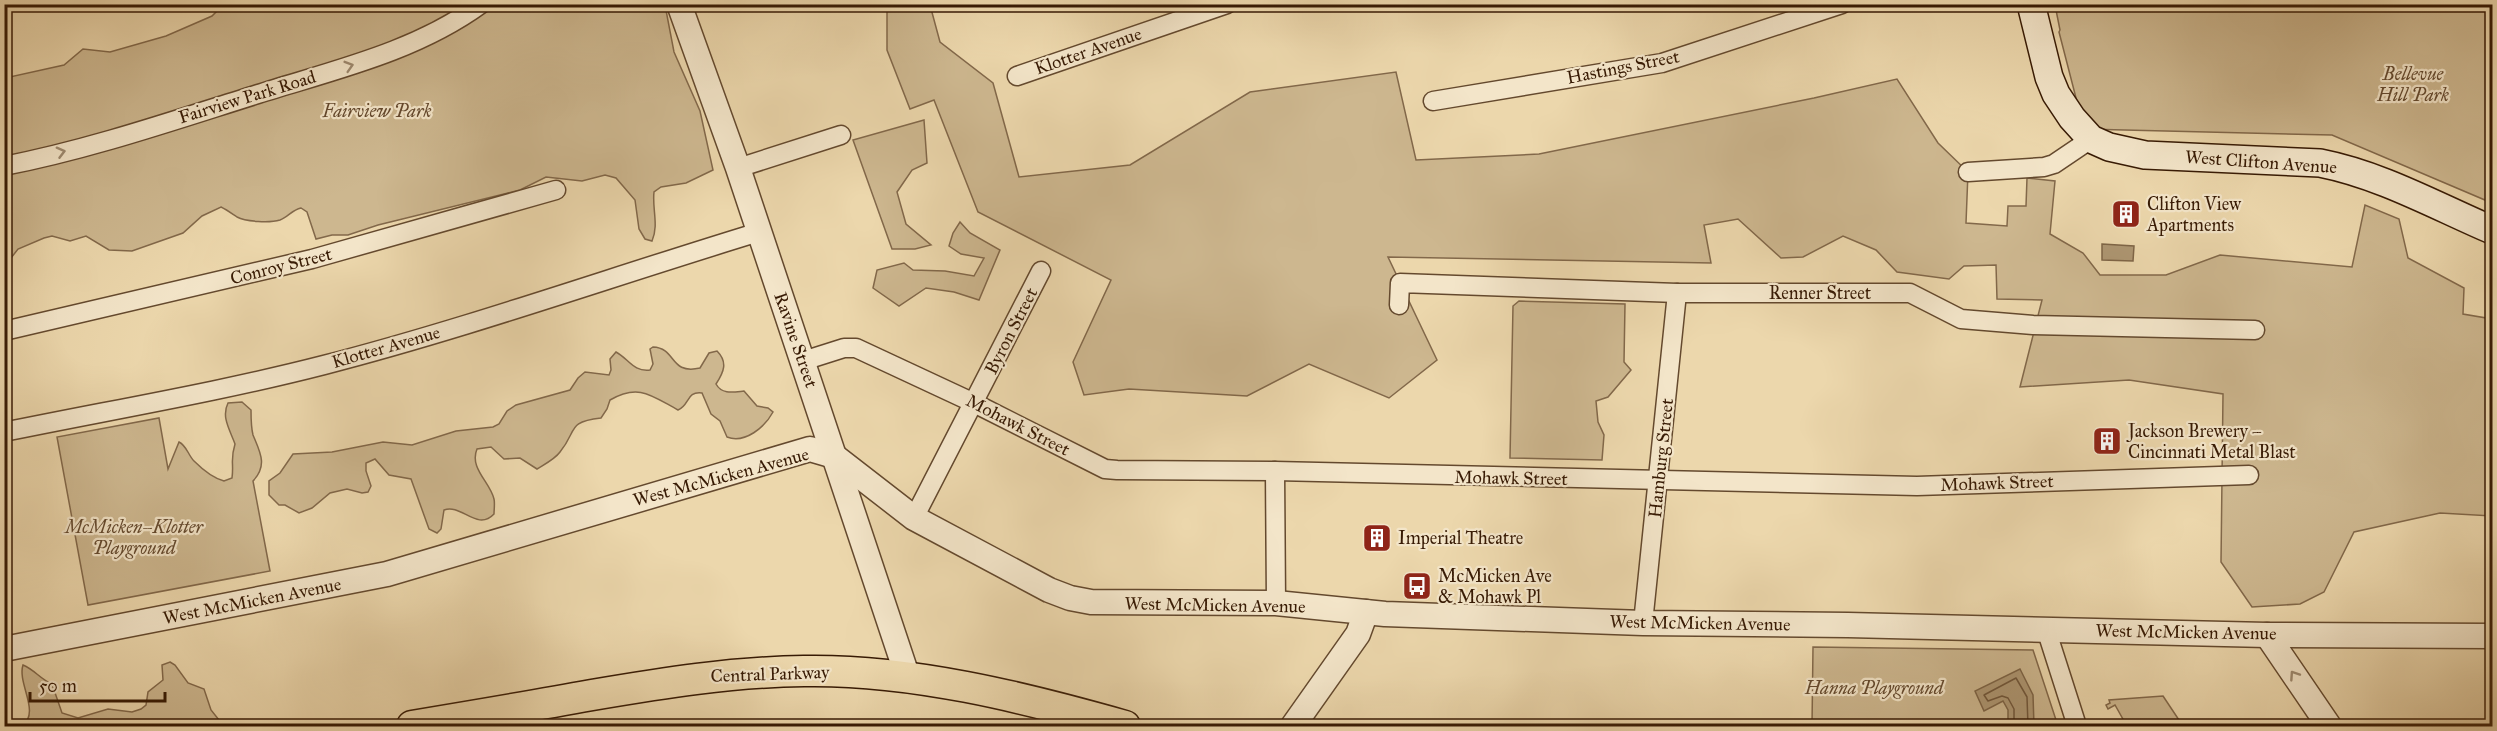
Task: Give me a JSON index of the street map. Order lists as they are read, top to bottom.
{
  "streets": {
    "main road": ["West Clifton Avenue", "Central Parkway"],
    "street": [
      "Klotter Avenue",
      "Hastings Street",
      "Fairview Park Road",
      "Conroy Street",
      "Renner Street",
      "Byron Street",
      "Ravine Street",
      "Mohawk Street",
      "Hamburg Street",
      "West McMicken Avenue"
    ]
  },
  "crossings": [
    ["Klotter Avenue", "Ravine Street"],
    ["Renner Street", "Hamburg Street"],
    ["Byron Street", "Mohawk Street"],
    ["Byron Street", "West McMicken Avenue"],
    ["Ravine Street", "Mohawk Street"],
    ["Ravine Street", "West McMicken Avenue"],
    ["Ravine Street", "Central Parkway"],
    ["Mohawk Street", "Hamburg Street"],
    ["Hamburg Street", "West McMicken Avenue"]
  ],
  "one_way": ["Fairview Park Road"],
  "parks": [
    "Bellevue Hill Park",
    "Fairview Park",
    "McMicken–Klotter Playground",
    "Hanna Playground"
  ],
  "places": {
    "building": ["Clifton View Apartments", "Jackson Brewery – Cincinnati Metal Blast", "Imperial Theatre"],
    "bus stop": ["McMicken Ave & Mohawk Pl"]
  },
  "scale_bar": "50 m"
}
